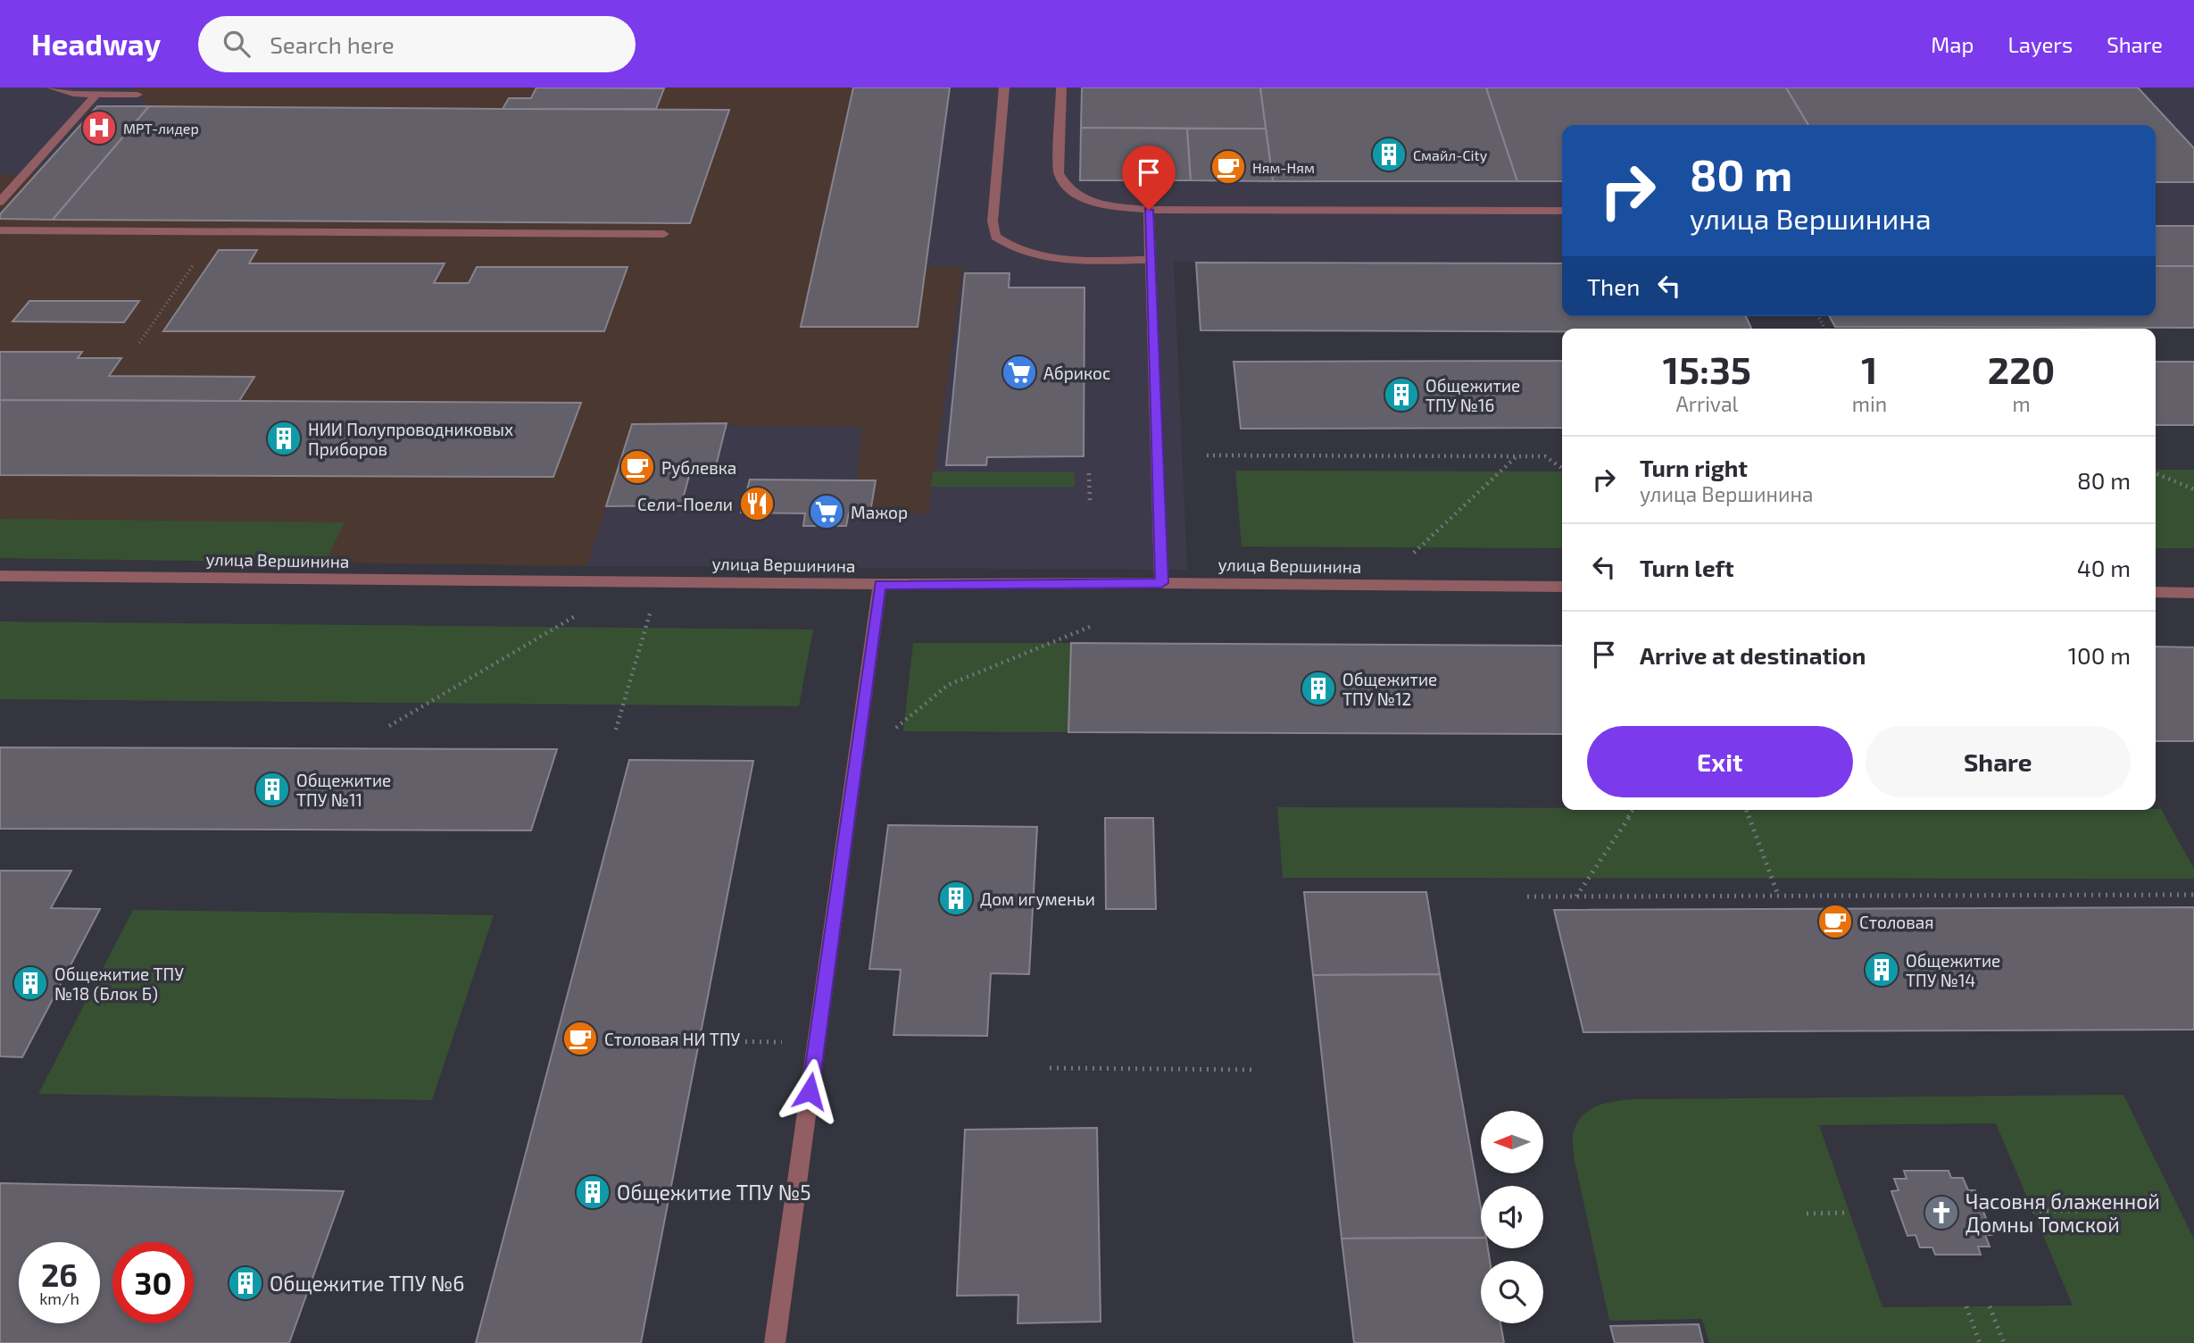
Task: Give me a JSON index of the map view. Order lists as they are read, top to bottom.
{
  "streets": {
    "street": ["улица Вершинина"]
  },
  "places": {
    "hospital": ["МРТ-лидер"],
    "building": [
      "Смайл-City",
      "Общежитие ТПУ №16",
      "НИИ Полупроводниковых Приборов",
      "Общежитие ТПУ №12",
      "Общежитие ТПУ №11",
      "Дом игуменьи",
      "Общежитие ТПУ №14",
      "Общежитие ТПУ №18 (Блок Б)",
      "Общежитие ТПУ №5",
      "Общежитие ТПУ №6"
    ],
    "cafe": [
      "Ням-Ням",
      "Рублевка",
      "Столовая",
      "Столовая НИ ТПУ"
    ],
    "supermarket": ["Абрикос", "Мажор"],
    "restaurant": ["Сели-Поели"],
    "church": ["Часовня блаженной Домны Томской"]
  },
  "north": "left",
  "page": {
    "header": "Headway",
    "search": "Search here",
    "nav": ["Map", "Layers", "Share"],
    "turn": ["80 m", "улица Вершинина"],
    "then": "Then",
    "eta": [
      "15:35",
      "Arrival",
      "1",
      "min",
      "220",
      "m"
    ],
    "list": [
      {
        "name": "Turn right",
        "note": "улица Вершинина",
        "value": "80 m"
      },
      {
        "name": "Turn left",
        "value": "40 m"
      },
      {
        "name": "Arrive at destination",
        "value": "100 m"
      }
    ],
    "buttons": ["Exit", "Share"],
    "speed": "26 km/h",
    "limit": "30"
  }
}
